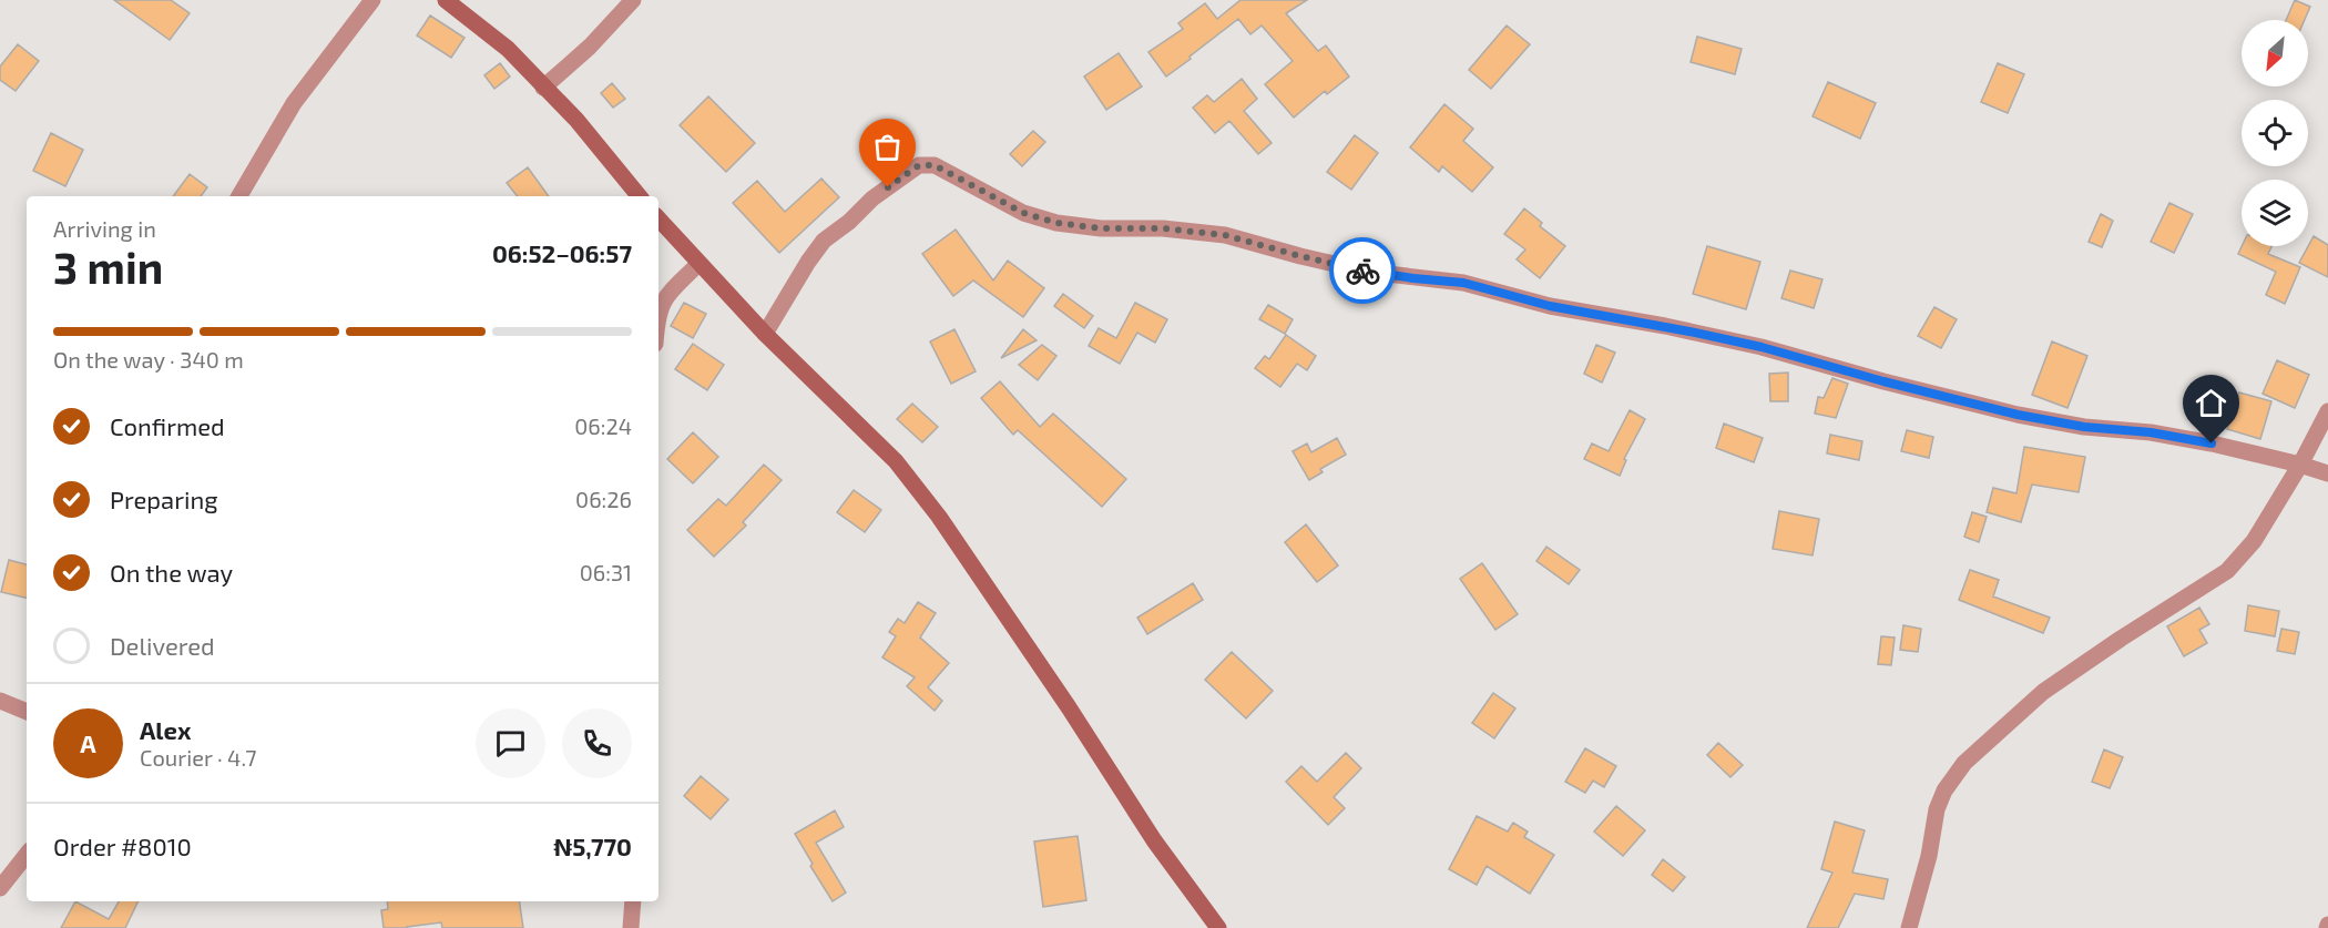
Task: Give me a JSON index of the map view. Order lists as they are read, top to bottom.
{
  "north": "bottom left",
  "page": {
    "heading": ["3 min", "Arriving in", "06:52–06:57"],
    "panel": [
      "Alex",
      "Courier · 4.7",
      "Order #8010",
      "₦5,770"
    ],
    "bar": "On the way · 340 m",
    "list": [
      ["Confirmed", "06:24"],
      ["Preparing", "06:26"],
      ["On the way", "06:31"],
      "Delivered"
    ],
    "round": "A"
  }
}
